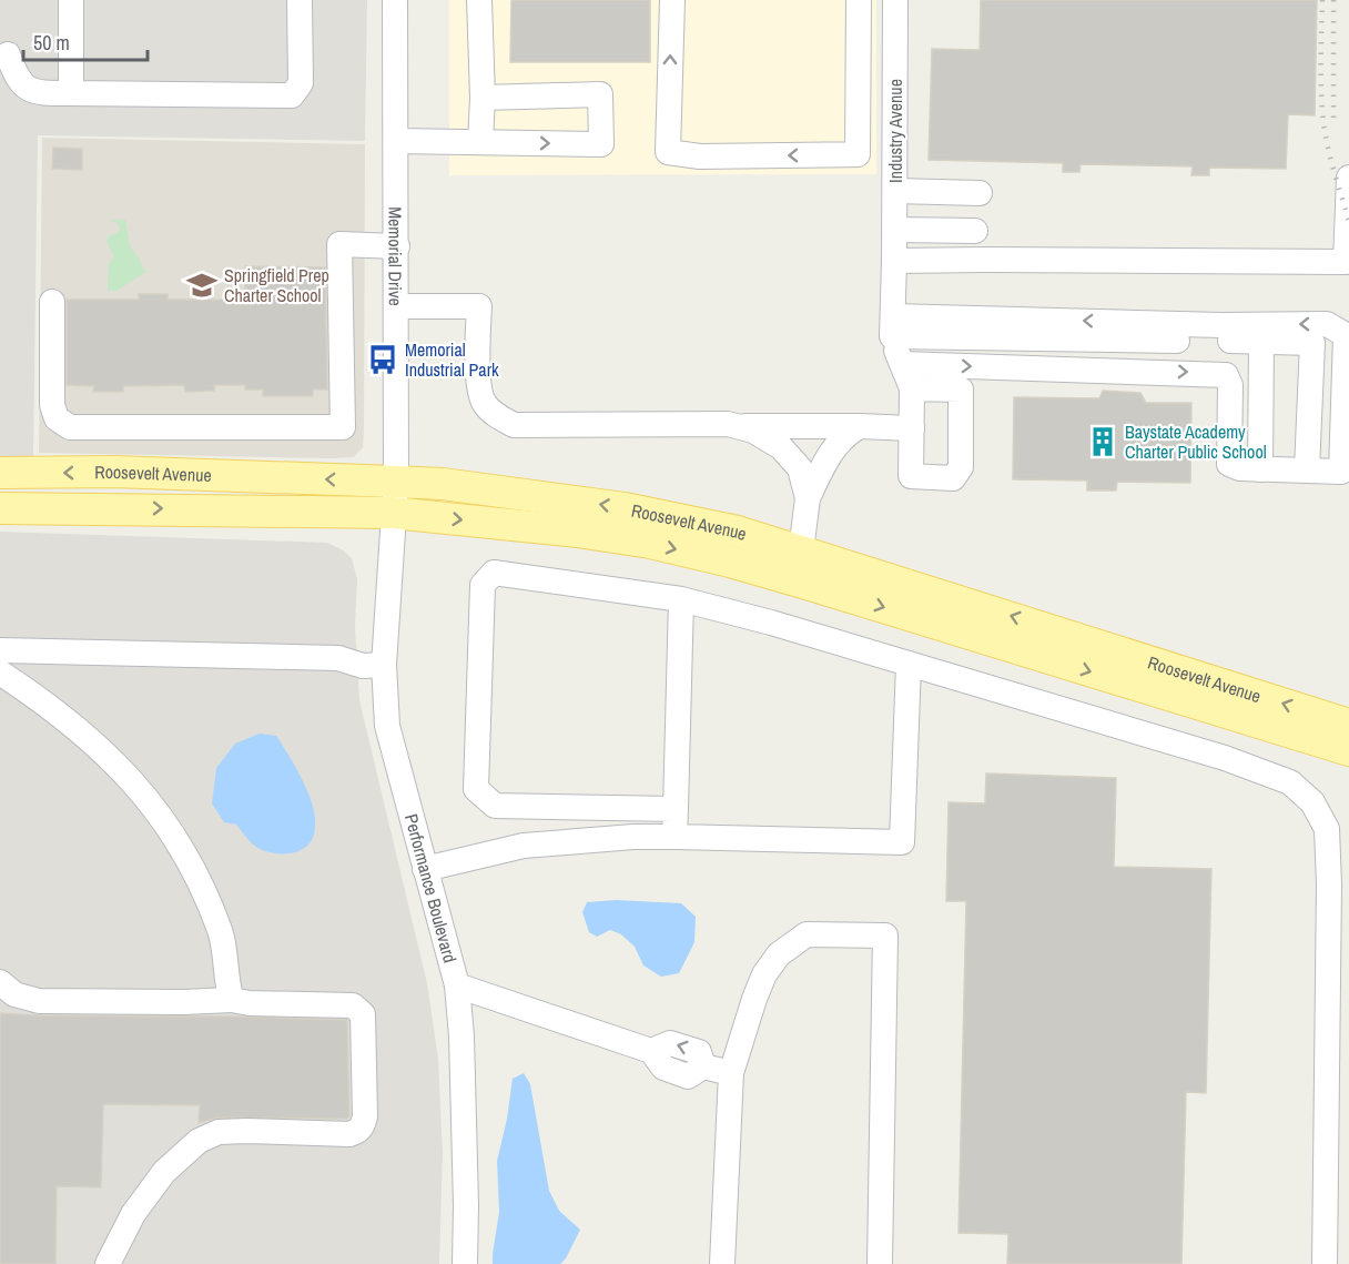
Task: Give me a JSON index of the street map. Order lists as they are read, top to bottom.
{
  "streets": {
    "main road": ["Roosevelt Avenue"],
    "street": ["Industry Avenue", "Memorial Drive", "Performance Boulevard"]
  },
  "crossings": [
    ["Memorial Drive", "Roosevelt Avenue"],
    ["Memorial Drive", "Performance Boulevard"],
    ["Roosevelt Avenue", "Performance Boulevard"]
  ],
  "places": {
    "school or university": ["Springfield Prep Charter School"],
    "bus stop": ["Memorial Industrial Park"],
    "building": ["Baystate Academy Charter Public School"]
  },
  "scale_bar": "50 m"
}
